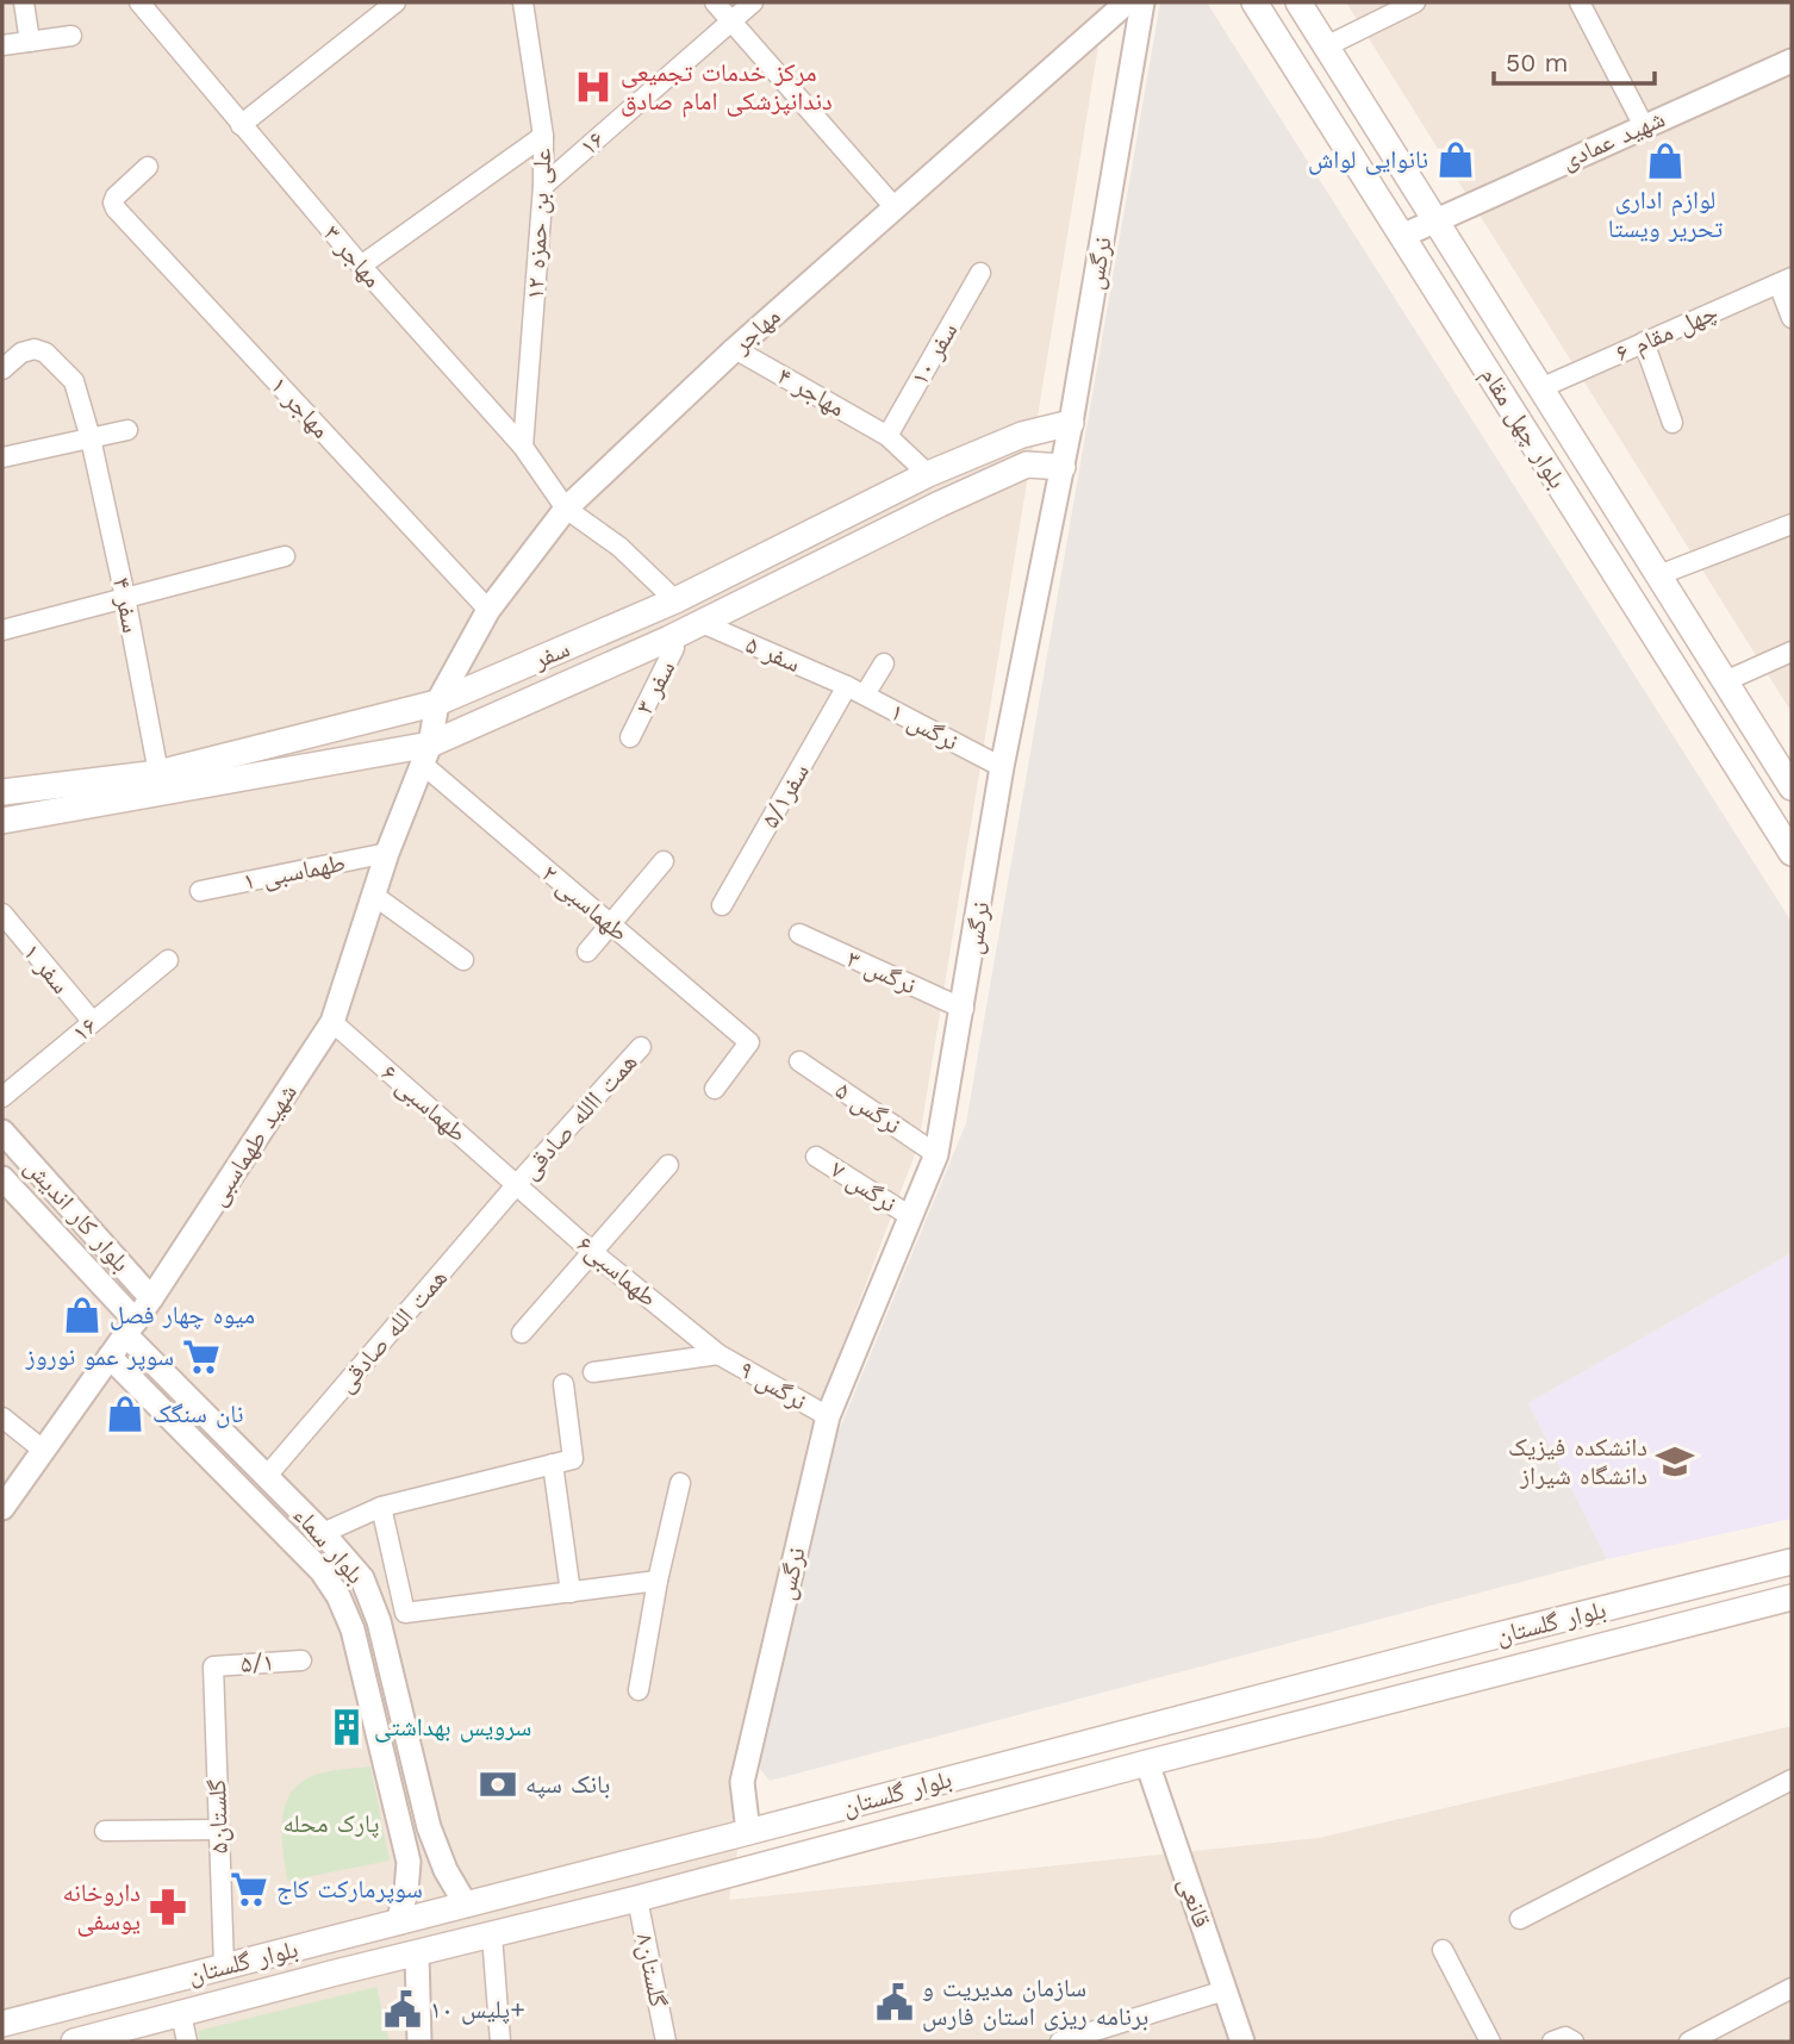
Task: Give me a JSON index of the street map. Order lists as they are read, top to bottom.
{
  "streets": {
    "main road": ["بلوار چهل مقام", "سفر", "بلوار گلستان"],
    "street": [
      "شهید عمادی",
      "۱۶",
      "۱۲ علی بن حمزه",
      "۳ مهاجر",
      "نرگس",
      "مهاجر",
      "چهل مقام ۶",
      "۱۰ سفر",
      "۴ مهاجر",
      "۱ مهاجر",
      "۴ سفر",
      "۵ سفر",
      "۳ سفر",
      "۱ نرگس",
      "۵/۱سفر",
      "۱ طهماسبی",
      "۲ طهماسبی",
      "۱ سفر",
      "۳ نرگس",
      "۶ طهماسبی",
      "۵ نرگس",
      "همت االله صادقی",
      "شهید طهماسبی",
      "۷ نرگس",
      "بلوار کار اندیش",
      "۶طهماسبی",
      "همت الله صادقی",
      "۹ نرگس",
      "بلوار سماء",
      "۵/۱",
      "گلستان۵",
      "قانعی",
      "گلستان۸"
    ]
  },
  "crossings": [
    ["شهید عمادی", "بلوار چهل مقام"],
    ["۱۶", "۱۲ علی بن حمزه"],
    ["۱۶", "۱ سفر"],
    ["۱۲ علی بن حمزه", "۳ مهاجر"],
    ["۳ مهاجر", "مهاجر"],
    ["۳ مهاجر", "سفر"],
    ["نرگس", "سفر"],
    ["نرگس", "۱ نرگس"],
    ["نرگس", "۳ نرگس"],
    ["نرگس", "۵ نرگس"],
    ["نرگس", "۷ نرگس"],
    ["نرگس", "۹ نرگس"],
    ["نرگس", "بلوار گلستان"],
    ["مهاجر", "۴ مهاجر"],
    ["مهاجر", "۱ مهاجر"],
    ["مهاجر", "سفر"],
    ["مهاجر", "۲ طهماسبی"],
    ["مهاجر", "شهید طهماسبی"],
    ["چهل مقام ۶", "بلوار چهل مقام"],
    ["۱۰ سفر", "۴ مهاجر"],
    ["۴ مهاجر", "سفر"],
    ["۴ سفر", "سفر"],
    ["سفر", "۵ سفر"],
    ["سفر", "۳ سفر"],
    ["سفر", "۲ طهماسبی"],
    ["سفر", "شهید طهماسبی"],
    ["۵ سفر", "۱ نرگس"],
    ["۵ سفر", "۵/۱سفر"],
    ["۱ نرگس", "۵/۱سفر"],
    ["۱ طهماسبی", "شهید طهماسبی"],
    ["۲ طهماسبی", "شهید طهماسبی"],
    ["۶ طهماسبی", "همت االله صادقی"],
    ["۶ طهماسبی", "شهید طهماسبی"],
    ["۶ طهماسبی", "۶طهماسبی"],
    ["۶ طهماسبی", "همت الله صادقی"],
    ["همت االله صادقی", "۶طهماسبی"],
    ["همت االله صادقی", "همت الله صادقی"],
    ["شهید طهماسبی", "بلوار کار اندیش"],
    ["شهید طهماسبی", "بلوار سماء"],
    ["بلوار کار اندیش", "بلوار سماء"],
    ["۶طهماسبی", "همت الله صادقی"],
    ["۶طهماسبی", "۹ نرگس"],
    ["همت الله صادقی", "بلوار سماء"],
    ["بلوار سماء", "بلوار گلستان"],
    ["بلوار گلستان", "گلستان۵"],
    ["بلوار گلستان", "قانعی"],
    ["بلوار گلستان", "گلستان۸"],
    ["۵/۱", "گلستان۵"]
  ],
  "parks": ["پارک محله"],
  "places": {
    "hospital": ["مرکز خدمات تجمیعی دندانپزشکی امام صادق"],
    "shop": [
      "نانوایی لواش",
      "لوازم اداری تحریر ویستا",
      "میوه چهار فصل",
      "نان سنگک"
    ],
    "supermarket": ["سوپر عمو نوروز", "سوپرمارکت کاج"],
    "school or university": ["دانشکده فیزیک دانشگاه شیراز"],
    "building": ["سرویس بهداشتی"],
    "bank": ["بانک سپه"],
    "pharmacy": ["داروخانه یوسفی"],
    "public building": ["سازمان مدیریت و برنامه ریزی استان فارس", "پلیس ۱۰+"]
  },
  "scale_bar": "50 m"
}
